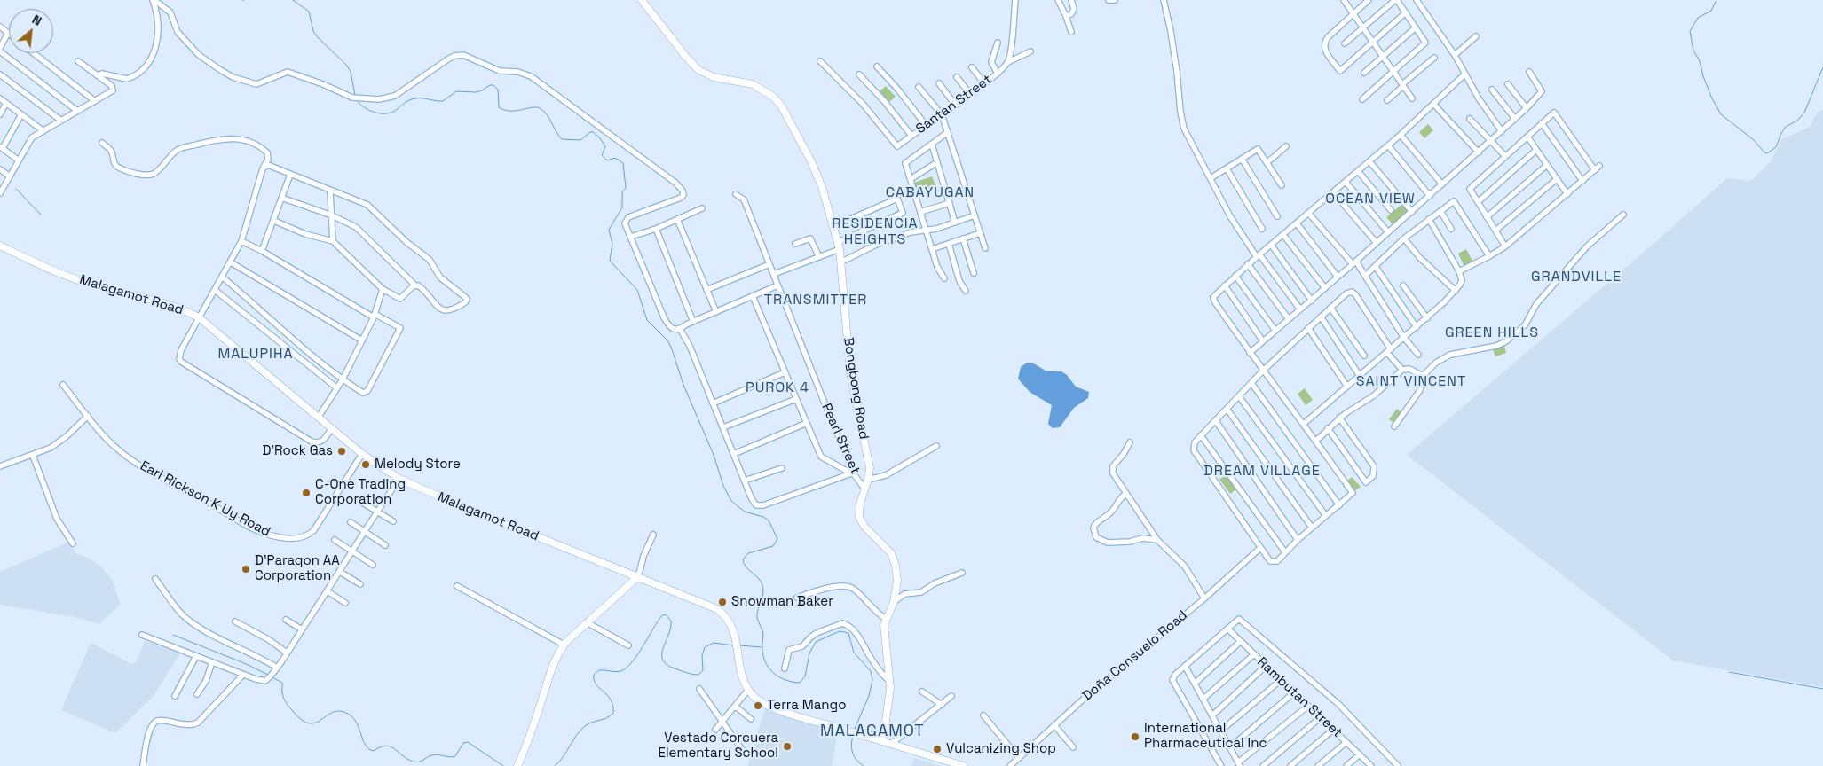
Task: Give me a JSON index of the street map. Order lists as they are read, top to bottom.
{
  "streets": {
    "street": [
      "Santan Street",
      "Malagamot Road",
      "Bongbong Road",
      "Pearl Street",
      "Earl Rickson K Uy Road",
      "Doña Consuelo Road",
      "Rambutan Street"
    ]
  },
  "crossings": [
    ["Malagamot Road", "Earl Rickson K Uy Road"],
    ["Bongbong Road", "Pearl Street"]
  ],
  "districts": [
    "CABAYUGAN",
    "OCEAN VIEW",
    "RESIDENCIA HEIGHTS",
    "GRANDVILLE",
    "TRANSMITTER",
    "GREEN HILLS",
    "MALUPIHA",
    "SAINT VINCENT",
    "PUROK 4",
    "DREAM VILLAGE",
    "MALAGAMOT"
  ],
  "places": [
    "D'Rock Gas",
    "Melody Store",
    "C-One Trading Corporation",
    "D'Paragon AA Corporation",
    "Snowman Baker",
    "Terra Mango",
    "International Pharmaceutical Inc",
    "Vestado Corcuera Elementary School",
    "Vulcanizing Shop"
  ],
  "north": "top right"
}
